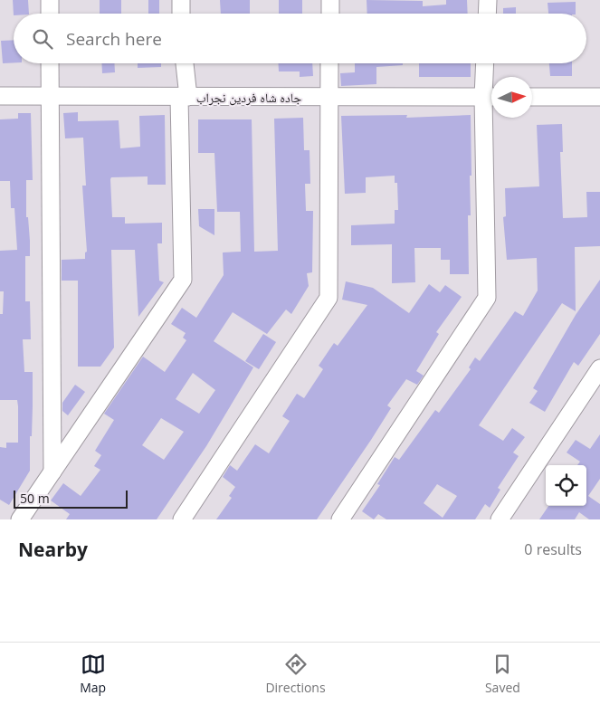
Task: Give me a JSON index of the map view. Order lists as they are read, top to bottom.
{
  "streets": {
    "street": ["جاده شاه فردین نجراب"]
  },
  "scale_bar": "50 m",
  "north": "right",
  "page": {
    "search": "Search here",
    "scale": "50 m",
    "heading": ["Nearby", "0 results"],
    "nav": ["Map", "Directions", "Saved"]
  }
}
